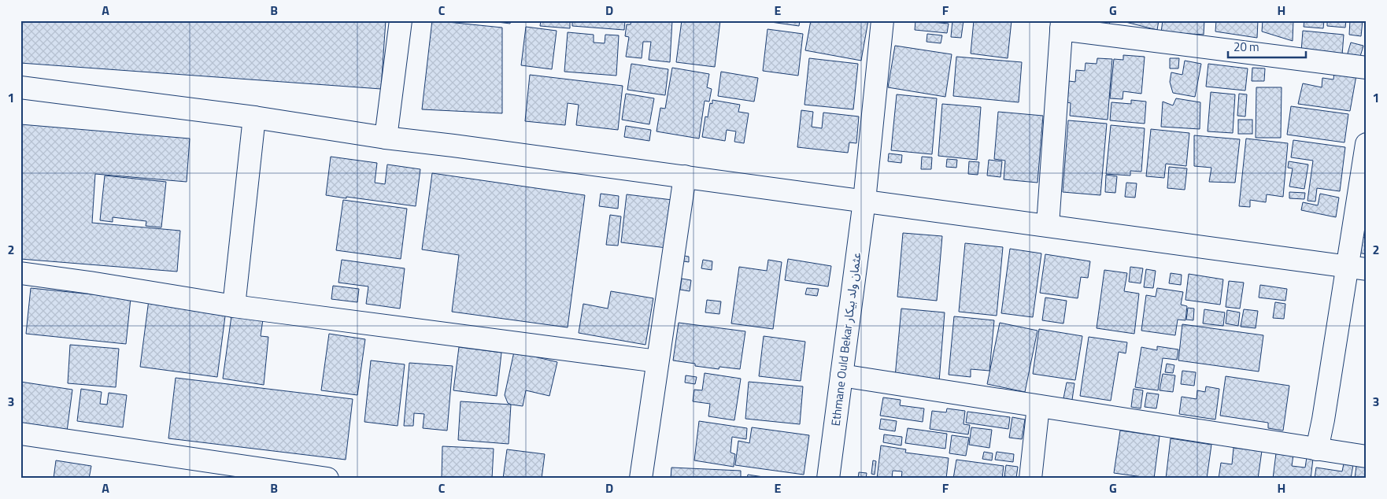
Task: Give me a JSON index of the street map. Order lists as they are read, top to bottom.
{
  "streets": {
    "street": ["Ethmane Ould Bekar عثمان ولد بيكار"]
  },
  "scale_bar": "20 m",
  "grid": {
    "columns": [
      "A",
      "B",
      "C",
      "D",
      "E",
      "F",
      "G",
      "H"
    ],
    "rows": ["1", "2", "3"]
  }
}
